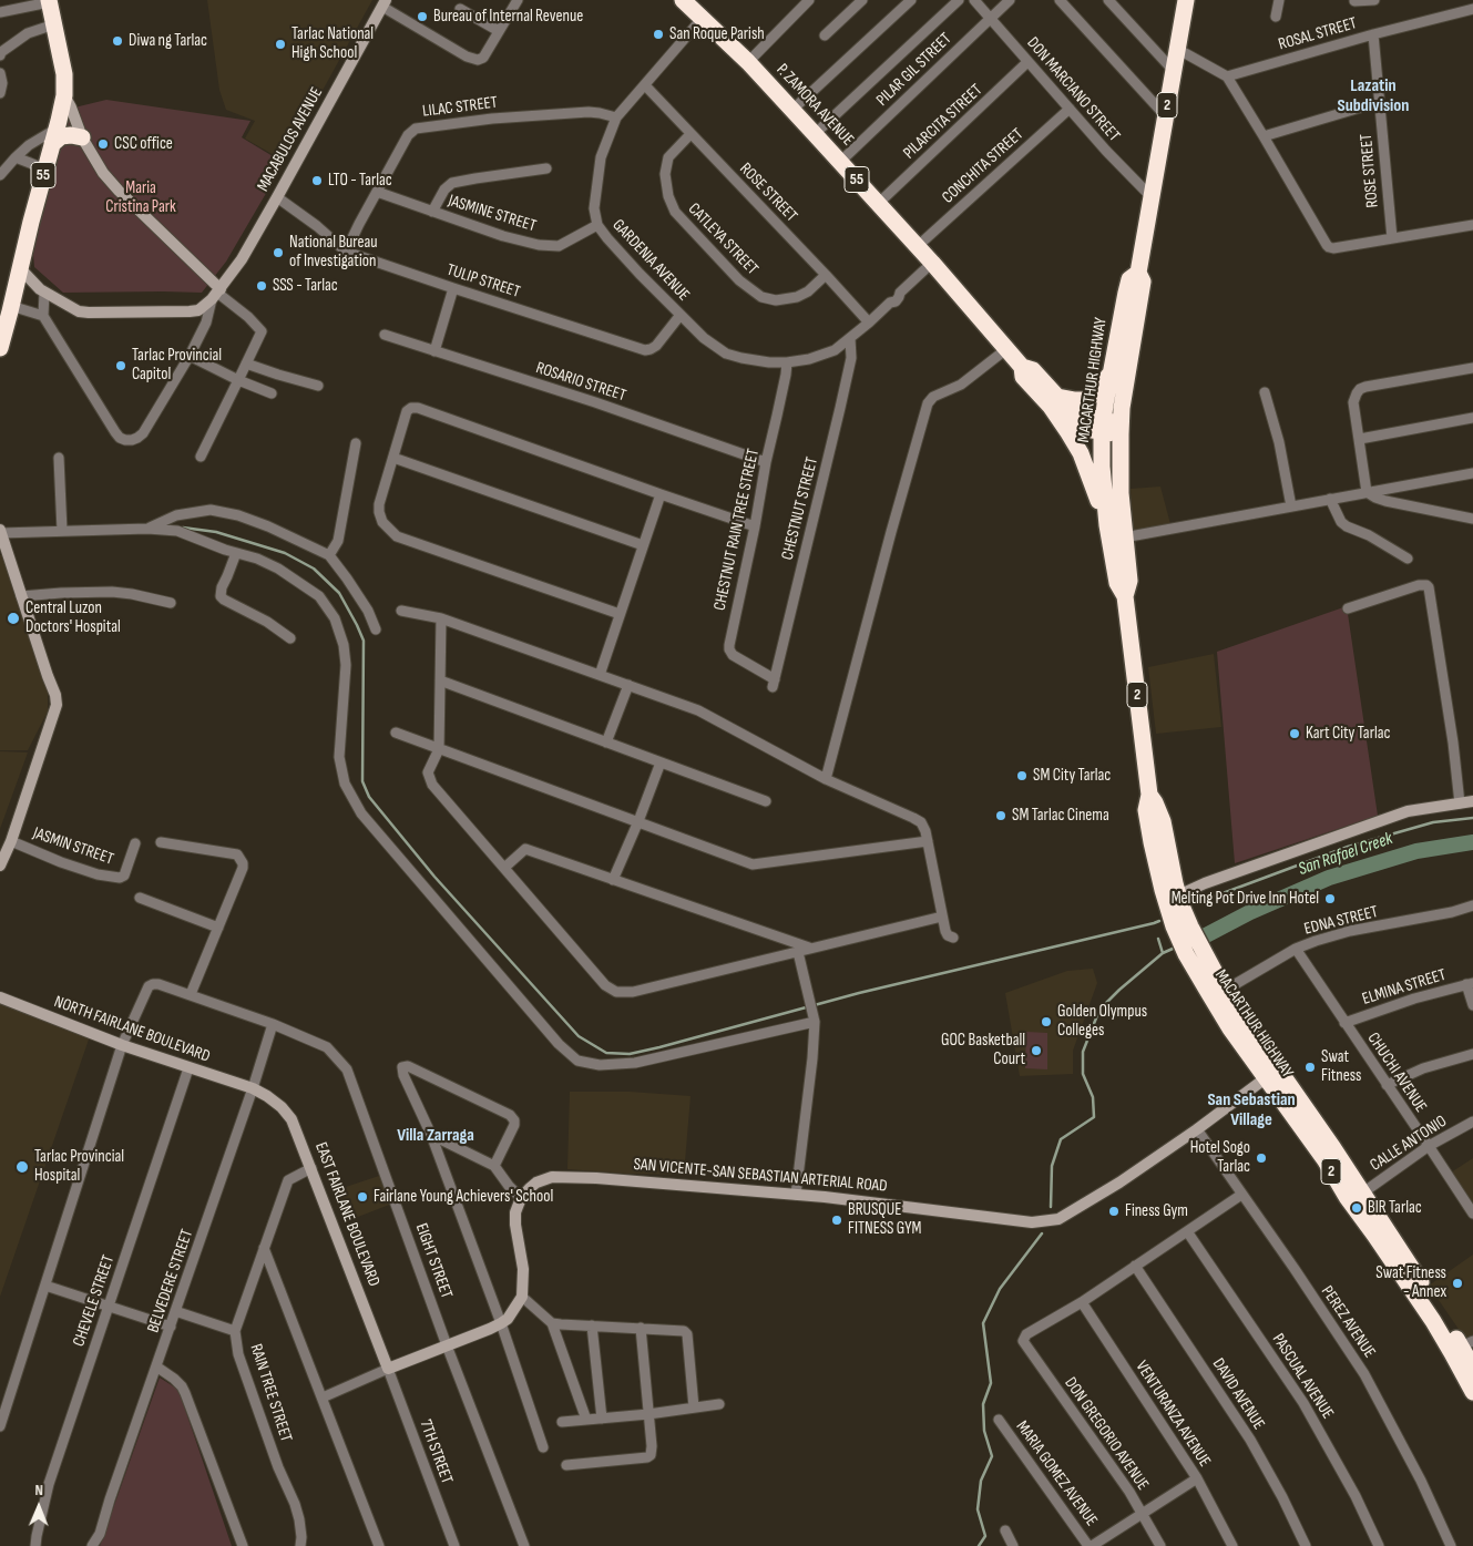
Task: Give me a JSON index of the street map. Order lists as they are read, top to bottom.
{
  "streets": {
    "highway": [
      "P. ZAMORA AVENUE",
      "2",
      "55",
      "MACARTHUR HIGHWAY"
    ],
    "street": [
      "ROSAL STREET",
      "PILAR GIL STREET",
      "DON MARCIANO STREET",
      "LILAC STREET",
      "PILARCITA STREET",
      "MACABULOS AVENUE",
      "CONCHITA STREET",
      "ROSE STREET",
      "JASMINE STREET",
      "CATLEYA STREET",
      "GARDENIA AVENUE",
      "TULIP STREET",
      "ROSARIO STREET",
      "CHESTNUT STREET",
      "CHESTNUT RAIN TREE STREET",
      "JASMIN STREET",
      "EDNA STREET",
      "ELMINA STREET",
      "NORTH FAIRLANE BOULEVARD",
      "CHUCHI AVENUE",
      "CALLE ANTONIO",
      "SAN VICENTE-SAN SEBASTIAN ARTERIAL ROAD",
      "EAST FAIRLANE BOULEVARD",
      "EIGHT STREET",
      "BELVEDERE STREET",
      "CHEVELE STREET",
      "PEREZ AVENUE",
      "PASCUAL AVENUE",
      "RAIN TREE STREET",
      "DAVID AVENUE",
      "VENTURANZA AVENUE",
      "DON GREGORIO AVENUE",
      "7TH STREET",
      "MARIA GOMEZ AVENUE"
    ]
  },
  "crossings": [
    ["ROSAL STREET", "ROSE STREET"],
    ["PILAR GIL STREET", "DON MARCIANO STREET"],
    ["PILAR GIL STREET", "P. ZAMORA AVENUE"],
    ["DON MARCIANO STREET", "PILARCITA STREET"],
    ["DON MARCIANO STREET", "CONCHITA STREET"],
    ["DON MARCIANO STREET", "MACARTHUR HIGHWAY"],
    ["P. ZAMORA AVENUE", "PILARCITA STREET"],
    ["P. ZAMORA AVENUE", "CONCHITA STREET"],
    ["P. ZAMORA AVENUE", "GARDENIA AVENUE"],
    ["P. ZAMORA AVENUE", "MACARTHUR HIGHWAY"],
    ["LILAC STREET", "JASMINE STREET"],
    ["LILAC STREET", "GARDENIA AVENUE"],
    ["LILAC STREET", "TULIP STREET"],
    ["MACABULOS AVENUE", "TULIP STREET"],
    ["ROSE STREET", "CATLEYA STREET"],
    ["ROSE STREET", "GARDENIA AVENUE"],
    ["JASMINE STREET", "GARDENIA AVENUE"],
    ["GARDENIA AVENUE", "TULIP STREET"],
    ["GARDENIA AVENUE", "CHESTNUT STREET"],
    ["GARDENIA AVENUE", "CHESTNUT RAIN TREE STREET"],
    ["MACARTHUR HIGHWAY", "EDNA STREET"],
    ["MACARTHUR HIGHWAY", "CALLE ANTONIO"],
    ["MACARTHUR HIGHWAY", "SAN VICENTE-SAN SEBASTIAN ARTERIAL ROAD"],
    ["ROSARIO STREET", "CHESTNUT RAIN TREE STREET"],
    ["CHESTNUT STREET", "CHESTNUT RAIN TREE STREET"],
    ["EDNA STREET", "CHUCHI AVENUE"],
    ["ELMINA STREET", "CHUCHI AVENUE"],
    ["NORTH FAIRLANE BOULEVARD", "EAST FAIRLANE BOULEVARD"],
    ["NORTH FAIRLANE BOULEVARD", "EIGHT STREET"],
    ["NORTH FAIRLANE BOULEVARD", "BELVEDERE STREET"],
    ["NORTH FAIRLANE BOULEVARD", "CHEVELE STREET"],
    ["CHUCHI AVENUE", "CALLE ANTONIO"],
    ["SAN VICENTE-SAN SEBASTIAN ARTERIAL ROAD", "PEREZ AVENUE"],
    ["EAST FAIRLANE BOULEVARD", "BELVEDERE STREET"],
    ["EAST FAIRLANE BOULEVARD", "RAIN TREE STREET"],
    ["EAST FAIRLANE BOULEVARD", "7TH STREET"],
    ["EIGHT STREET", "BELVEDERE STREET"],
    ["VENTURANZA AVENUE", "DON GREGORIO AVENUE"]
  ],
  "districts": ["Lazatin Subdivision", "San Sebastian Village", "Villa Zarraga"],
  "water": ["San Rafael Creek"],
  "parks": ["Maria Cristina Park"],
  "places": [
    "Bureau of Internal Revenue",
    "San Roque Parish",
    "Diwa ng Tarlac",
    "Tarlac National High School",
    "CSC office",
    "LTO - Tarlac",
    "National Bureau of Investigation",
    "SSS - Tarlac",
    "Tarlac Provincial Capitol",
    "Central Luzon Doctors' Hospital",
    "Kart City Tarlac",
    "SM City Tarlac",
    "SM Tarlac Cinema",
    "Melting Pot Drive Inn Hotel",
    "Golden Olympus Colleges",
    "GOC Basketball Court",
    "Swat Fitness",
    "Hotel Sogo Tarlac",
    "Tarlac Provincial Hospital",
    "Fairlane Young Achievers' School",
    "BIR Tarlac",
    "Finess Gym",
    "BRUSQUE FITNESS GYM",
    "Swat Fitness - Annex"
  ],
  "north": "top"
}
